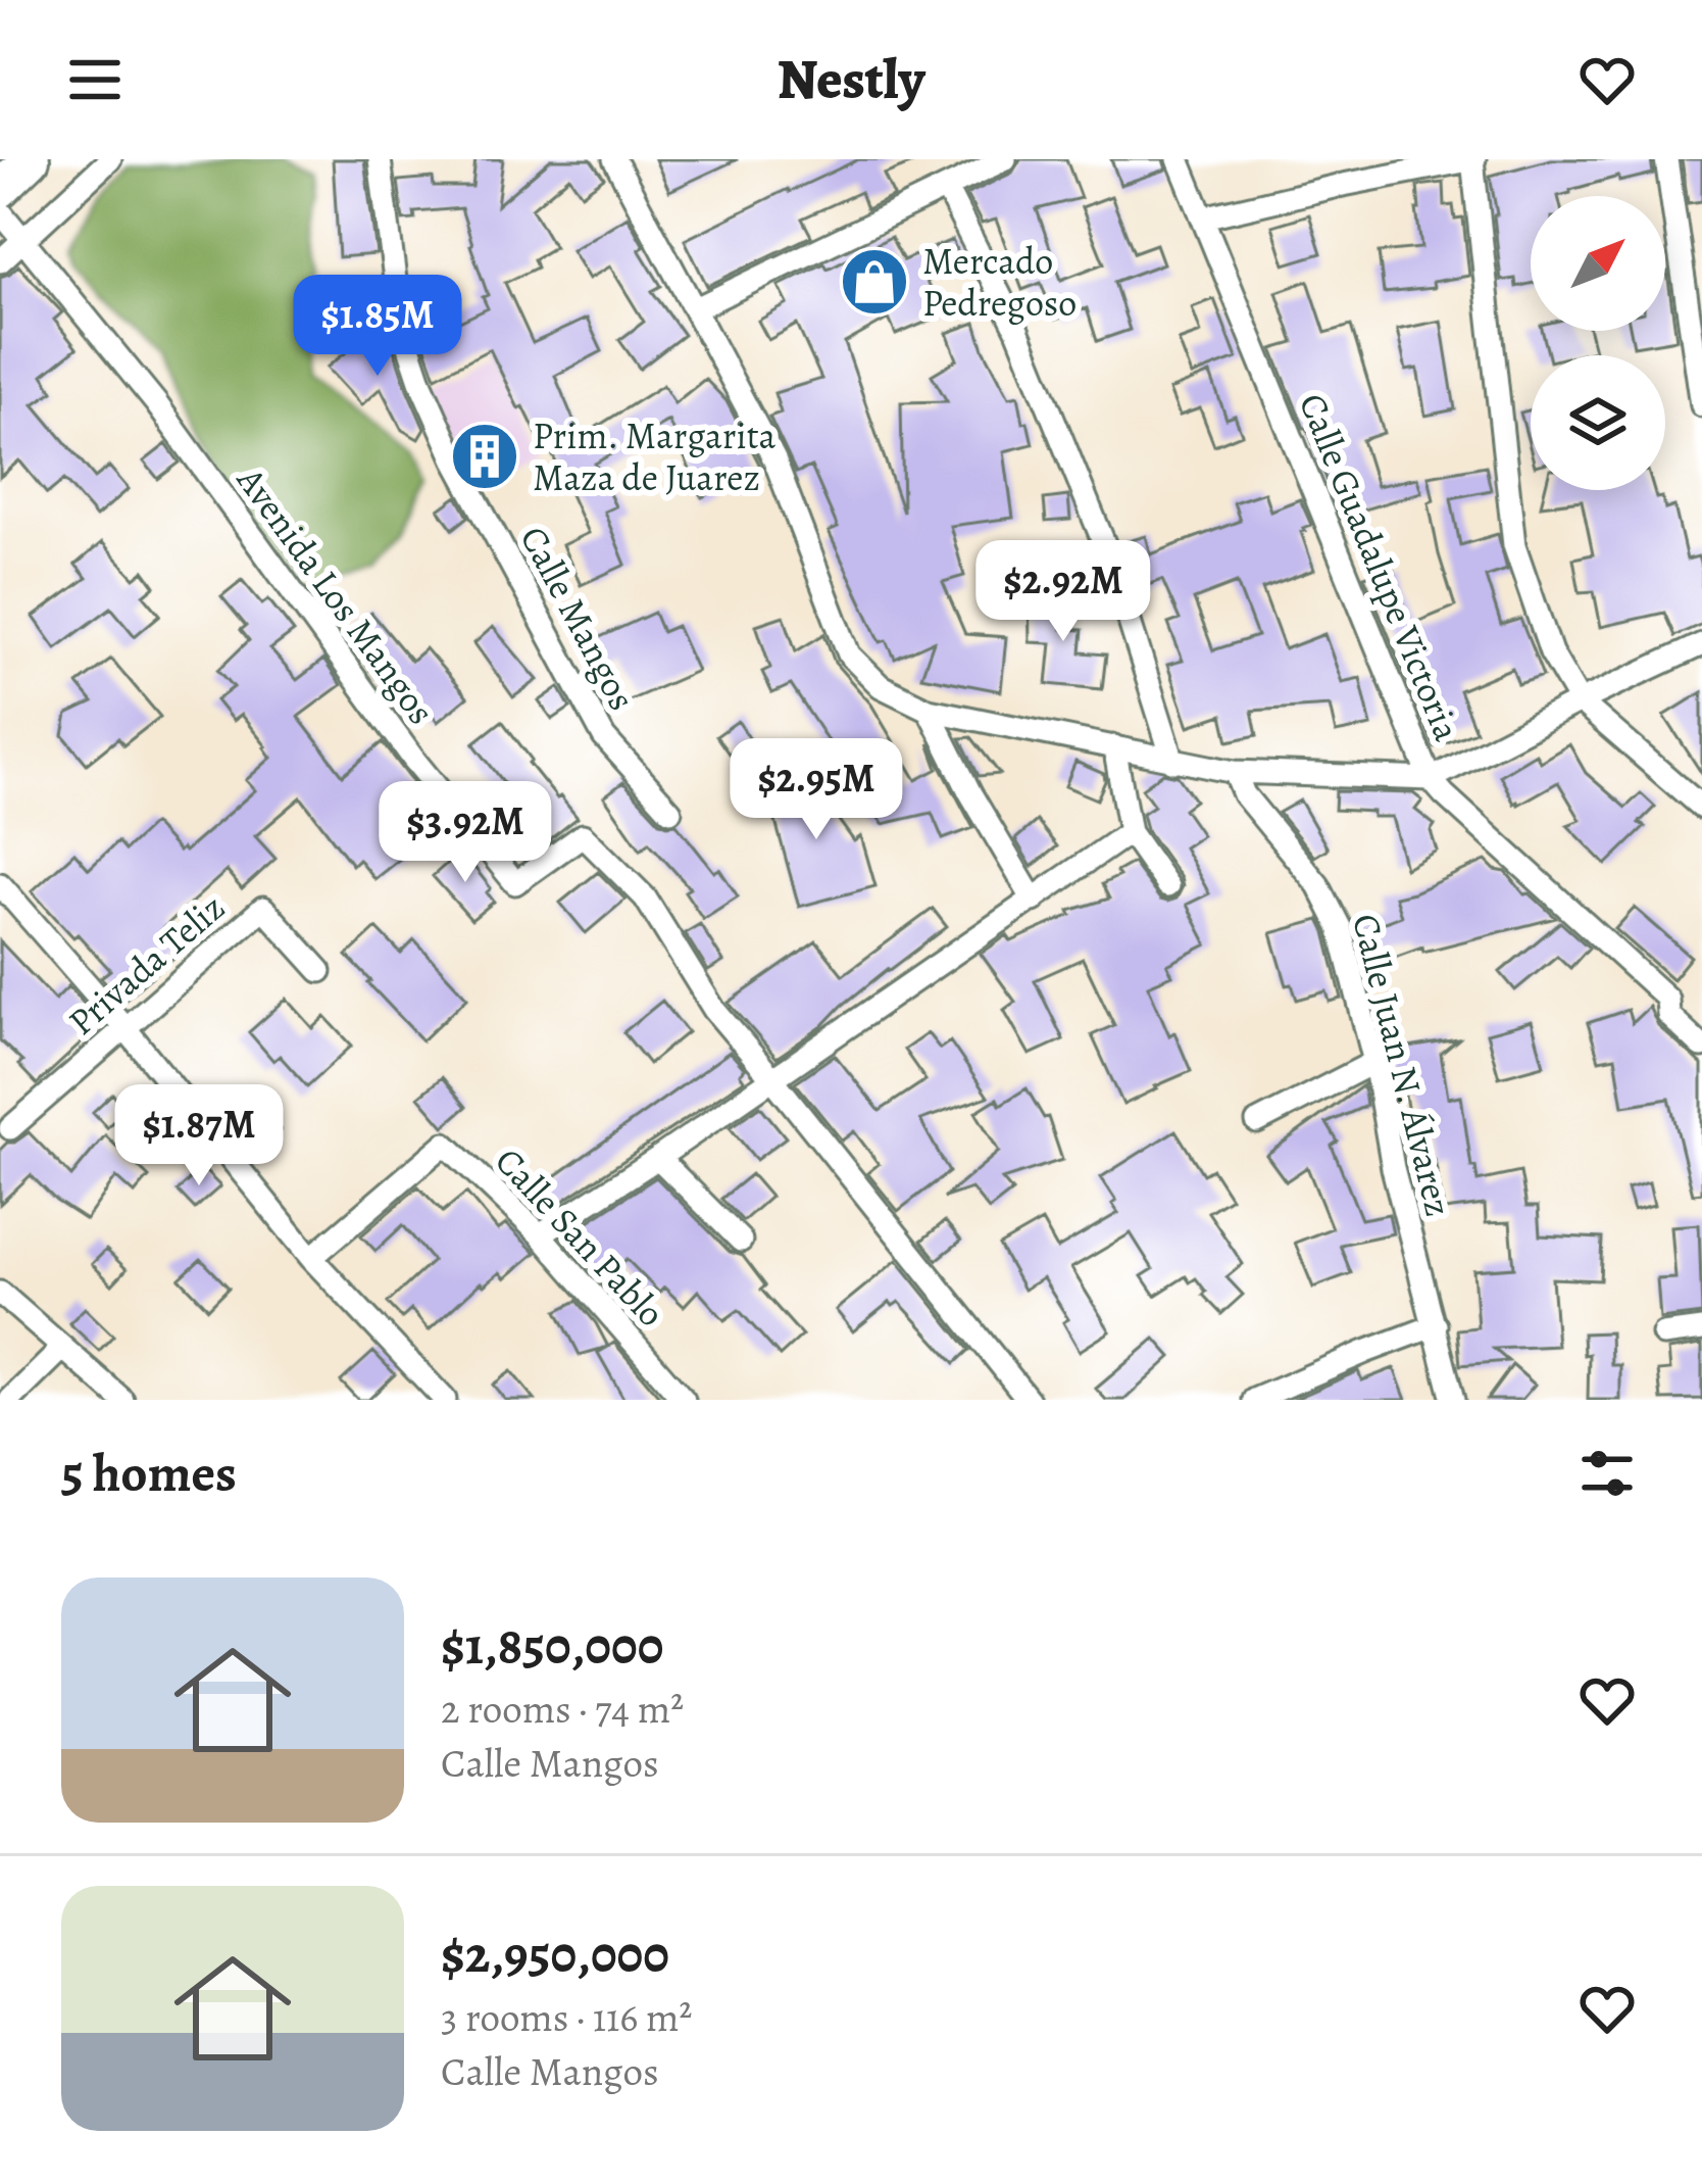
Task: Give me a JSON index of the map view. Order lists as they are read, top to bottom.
{
  "streets": {
    "street": [
      "Calle Guadalupe Victoria",
      "Avenida Los Mangos",
      "Calle Mangos",
      "Privada Teliz",
      "Calle Juan N. Álvarez",
      "Calle San Pablo"
    ]
  },
  "places": {
    "shop": ["Mercado Pedregoso"],
    "building": ["Prim. Margarita Maza de Juarez"]
  },
  "north": "top right",
  "page": {
    "header": "Nestly",
    "price": [
      "$1.85M",
      "$2.92M",
      "$2.95M",
      "$3.92M",
      "$1.87M"
    ],
    "heading": "5 homes",
    "list": [
      {
        "name": "$1,850,000",
        "note": "2 rooms · 74 m² · Calle Mangos"
      },
      {
        "name": "$2,950,000",
        "note": "3 rooms · 116 m² · Calle Mangos"
      }
    ]
  }
}
